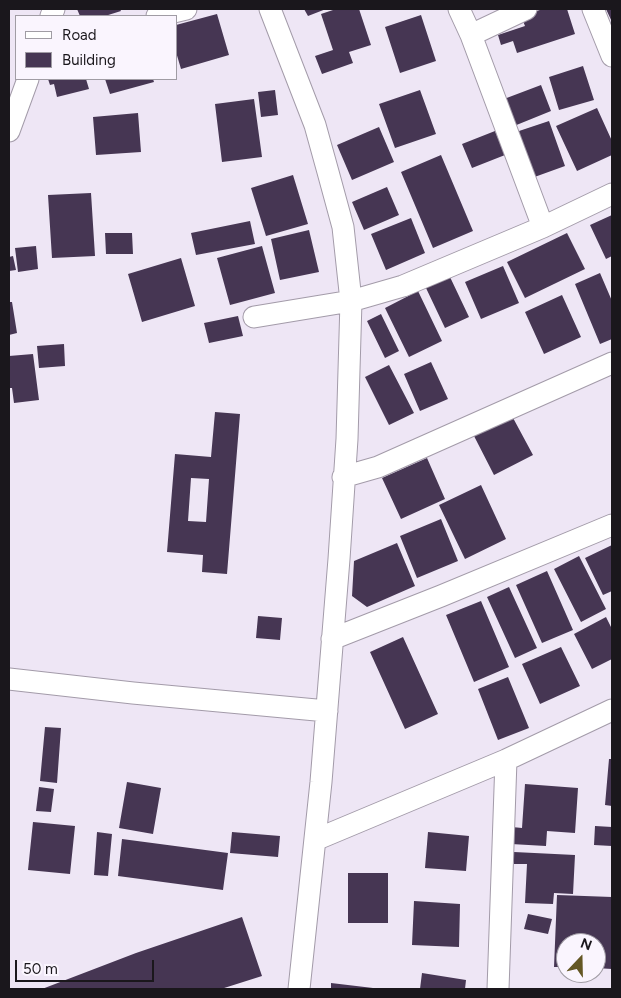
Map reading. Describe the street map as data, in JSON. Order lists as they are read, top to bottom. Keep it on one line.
{"legend":["Road","Building"],"scale_bar":"50 m","north":"top"}
